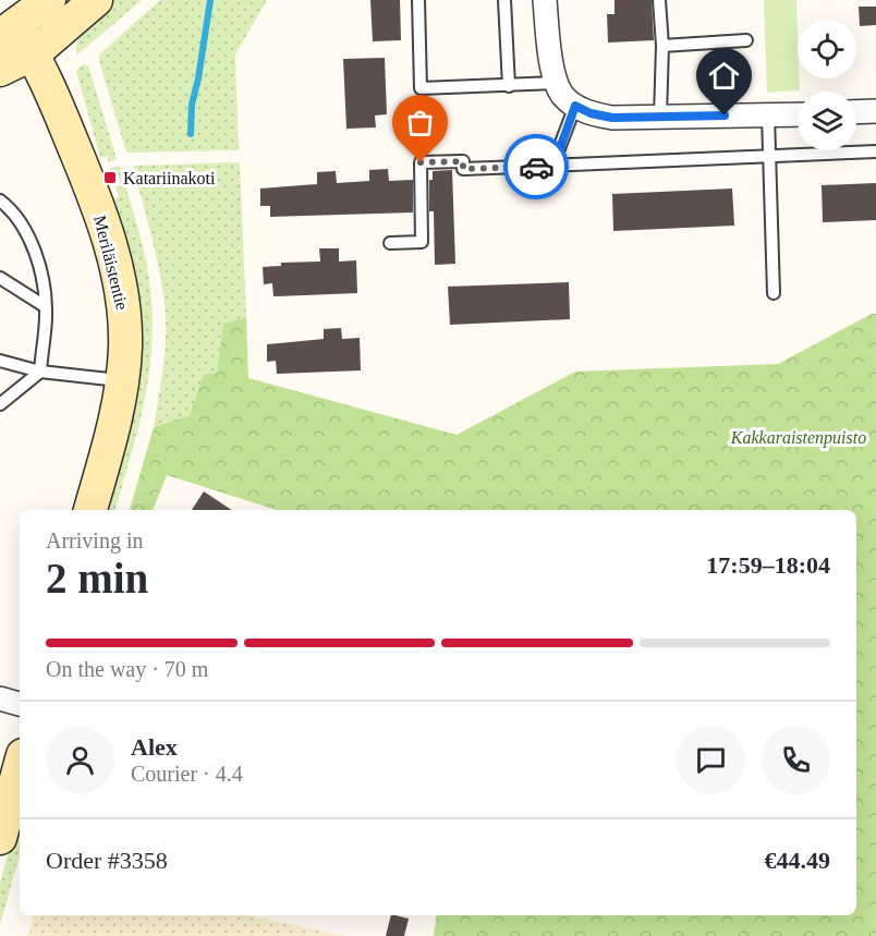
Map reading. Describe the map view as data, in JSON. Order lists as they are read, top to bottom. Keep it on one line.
{"streets":{"street":["Meriläistentie"]},"parks":["Kakkaraistenpuisto"],"places":{"transit":["Katariinakoti"]},"page":{"heading":["2 min","Arriving in","17:59–18:04"],"panel":["Alex","Courier · 4.4","Order #3358","€44.49"],"bar":"On the way · 70 m"}}
